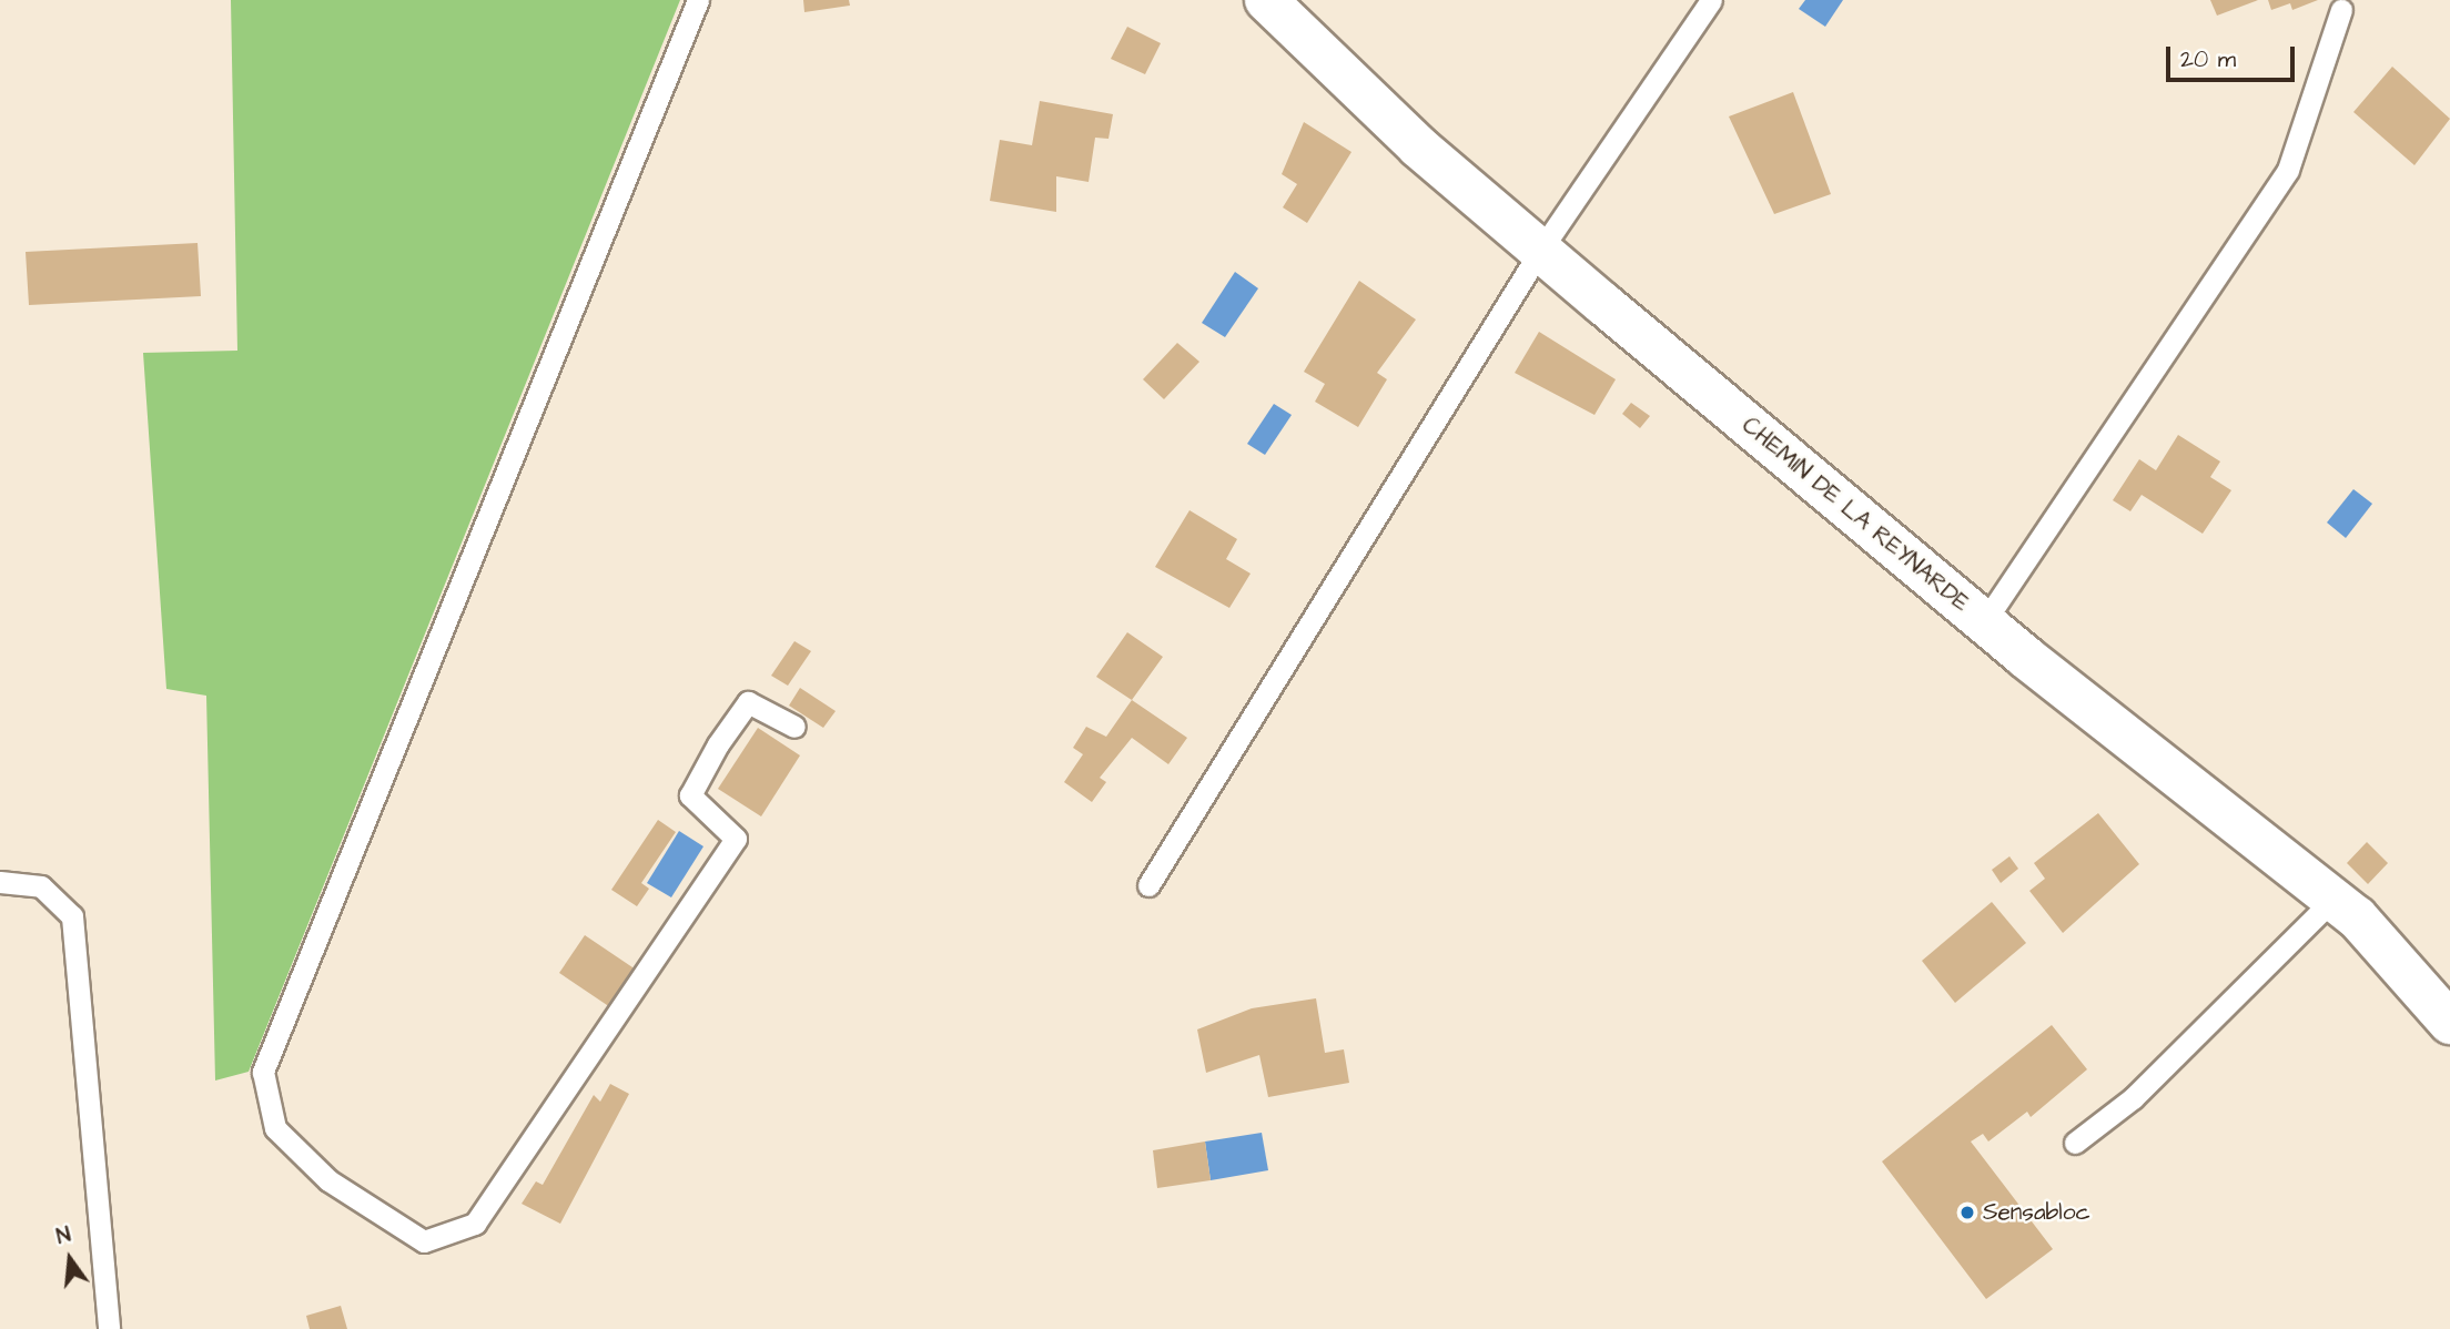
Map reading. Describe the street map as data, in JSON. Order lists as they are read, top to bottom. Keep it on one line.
{"streets":{"street":["CHEMIN DE LA REYNARDE"]},"places":["Sensabloc"],"scale_bar":"20 m","north":"top"}
